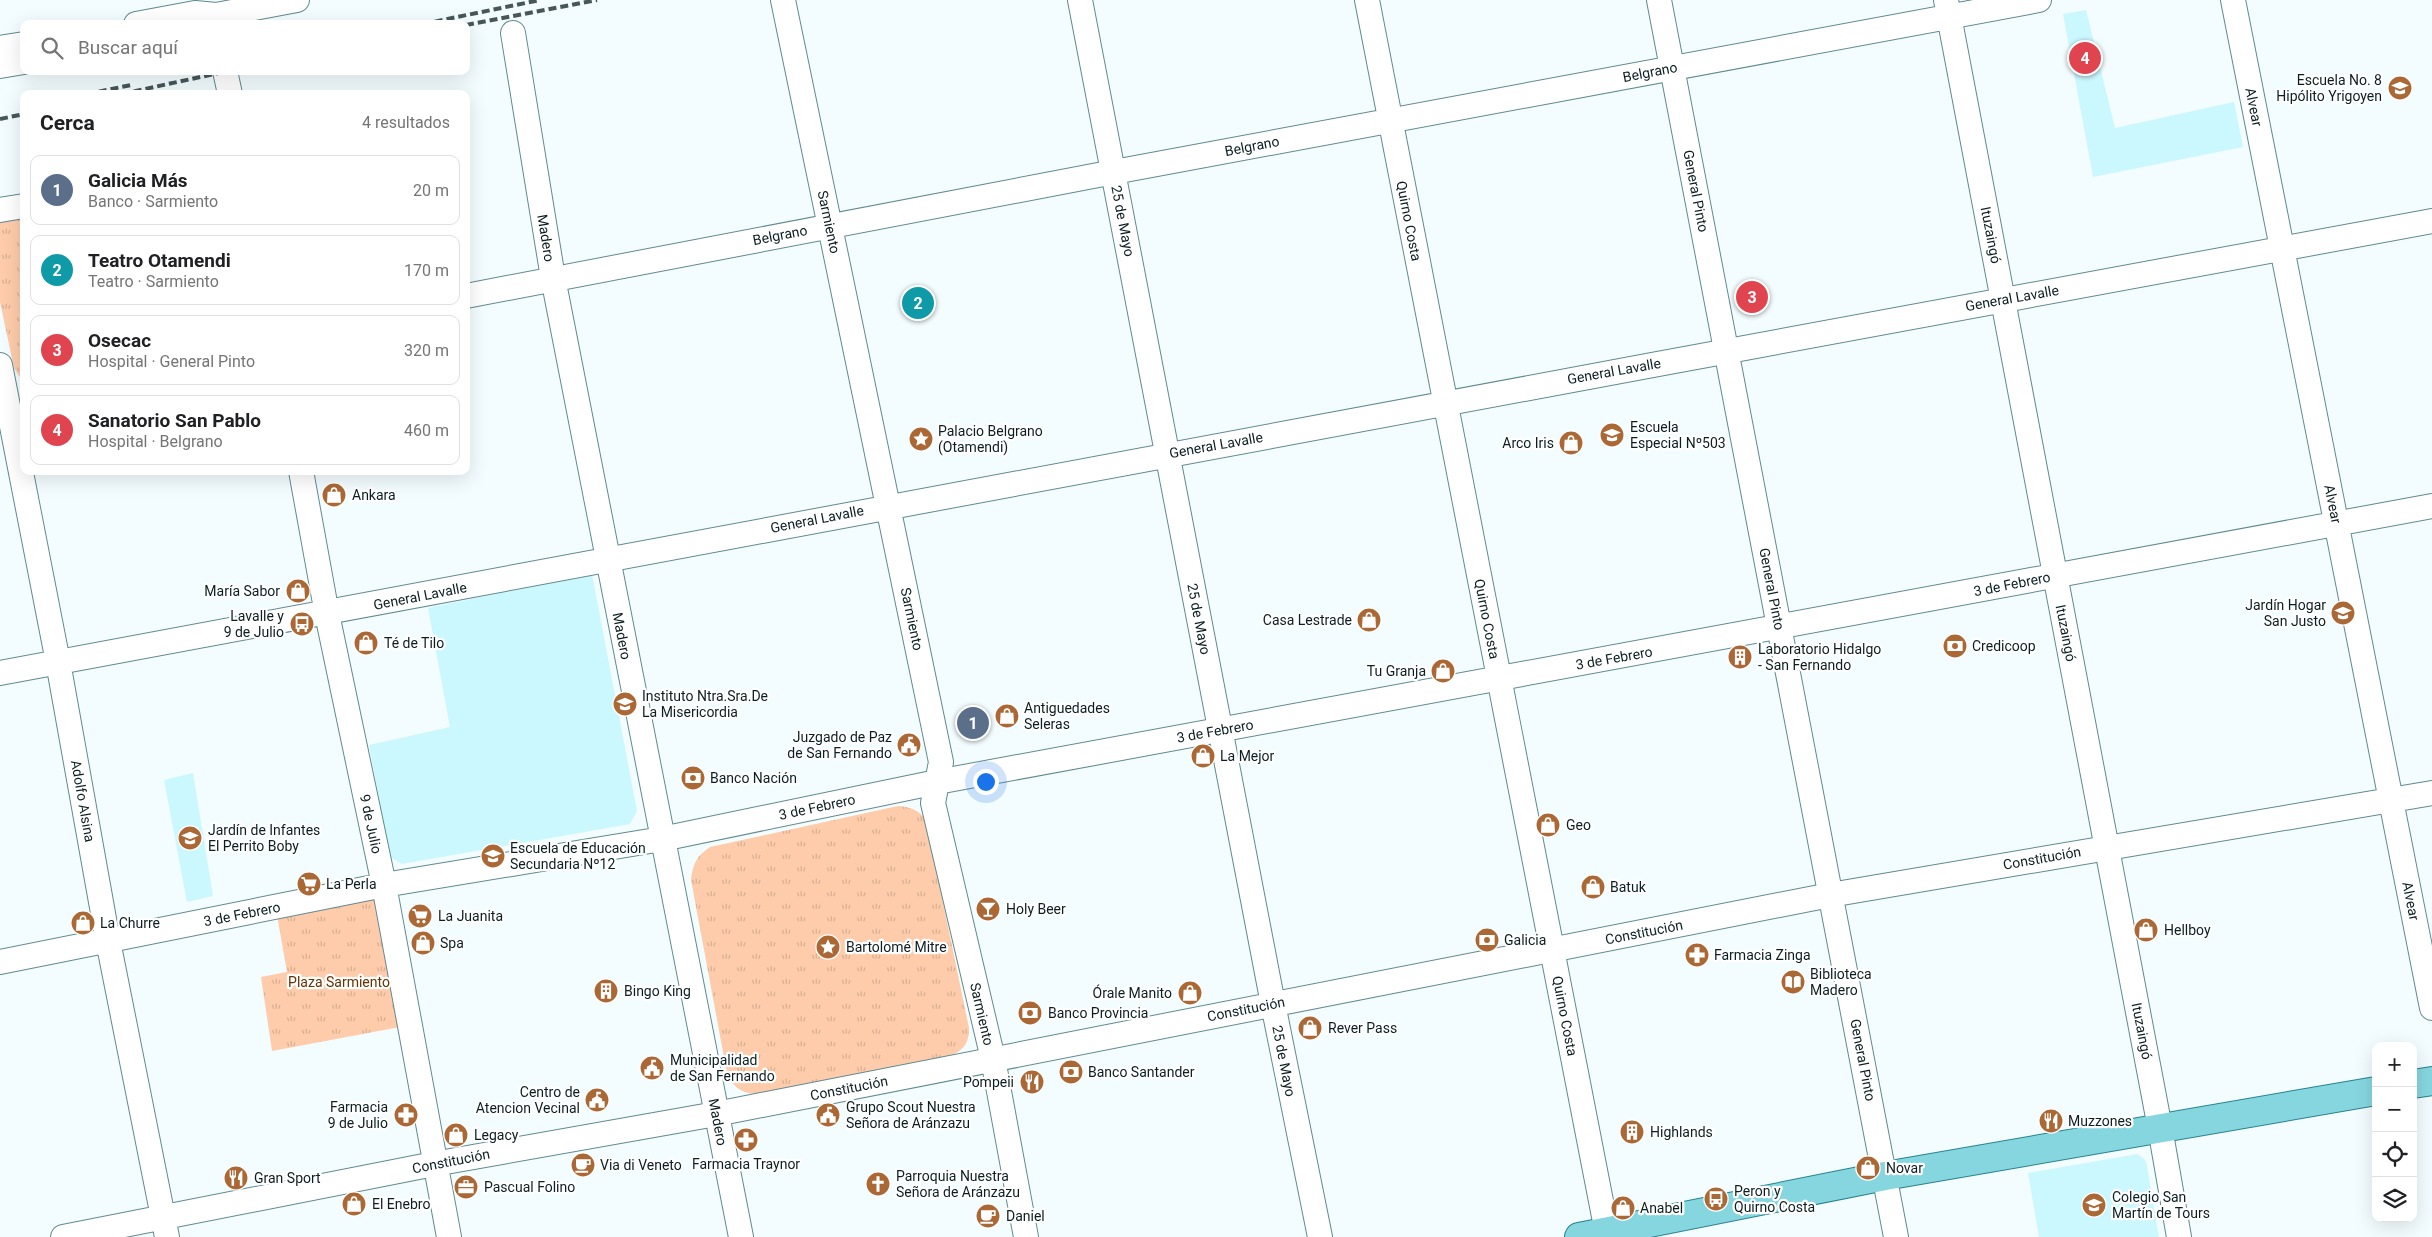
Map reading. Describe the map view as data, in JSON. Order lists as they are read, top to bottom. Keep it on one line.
{"streets":{"street":["Belgrano","Alvear","General Pinto","25 de Mayo","Quirno Costa","Sarmiento","Ituzaingó","Madero","General Lavalle","3 de Febrero","Adolfo Alsina","9 de Julio","Constitución"]},"crossings":[["Belgrano","General Pinto"],["Belgrano","25 de Mayo"],["Belgrano","Quirno Costa"],["Belgrano","Sarmiento"],["Belgrano","Ituzaingó"],["Belgrano","Madero"],["Alvear","General Lavalle"],["Alvear","3 de Febrero"],["Alvear","Constitución"],["General Pinto","General Lavalle"],["General Pinto","3 de Febrero"],["General Pinto","Constitución"],["25 de Mayo","General Lavalle"],["25 de Mayo","3 de Febrero"],["25 de Mayo","Constitución"],["Quirno Costa","General Lavalle"],["Quirno Costa","3 de Febrero"],["Quirno Costa","Constitución"],["Sarmiento","General Lavalle"],["Sarmiento","3 de Febrero"],["Sarmiento","Constitución"],["Ituzaingó","General Lavalle"],["Ituzaingó","3 de Febrero"],["Ituzaingó","Constitución"],["Madero","General Lavalle"],["Madero","3 de Febrero"],["Madero","Constitución"],["General Lavalle","Adolfo Alsina"],["General Lavalle","9 de Julio"],["3 de Febrero","Adolfo Alsina"],["3 de Febrero","9 de Julio"],["Adolfo Alsina","Constitución"],["9 de Julio","Constitución"]],"parks":["Plaza Sarmiento"],"places":{"school or university":["Escuela No. 8 Hipólito Yrigoyen","Escuela Especial Nº503","Jardín Hogar San Justo","Instituto Ntra.Sra.De La Misericordia","Jardín de Infantes El Perrito Boby","Escuela de Educación Secundaria Nº12","Colegio San Martín de Tours"],"place":["Palacio Belgrano (Otamendi)","Bartolomé Mitre"],"shop":["Arco Iris","Ankara","María Sabor","Casa Lestrade","Té de Tilo","Tu Granja","Antiguedades Seleras","La Mejor","Geo","Batuk","La Churre","Hellboy","Spa","Órale Manito","Rever Pass","Legacy","Novar","El Enebro","Anabel"],"bus stop":["Lavalle y 9 de Julio","Peron y Quirno Costa"],"bank":["Credicoop","Banco Nación","Galicia","Banco Provincia","Banco Santander"],"building":["Laboratorio Hidalgo - San Fernando","Bingo King","Highlands"],"public building":["Juzgado de Paz de San Fernando","Municipalidad de San Fernando","Centro de Atencion Vecinal","Grupo Scout Nuestra Señora de Aránzazu"],"supermarket":["La Perla","La Juanita"],"bar":["Holy Beer"],"pharmacy":["Farmacia Zinga","Farmacia 9 de Julio","Farmacia Traynor"],"library":["Biblioteca Madero"],"restaurant":["Pompeii","Muzzones","Gran Sport"],"cafe":["Via di Veneto","Daniel"],"church":["Parroquia Nuestra Señora de Aránzazu"],"office":["Pascual Folino"]},"page":{"search":"Buscar aquí","pins":["4","3","2","1"],"heading":["Cerca","4 resultados"],"list":[{"mark":"1","name":"Galicia Más","note":"Banco · Sarmiento","value":"20 m"},{"mark":"2","name":"Teatro Otamendi","note":"Teatro · Sarmiento","value":"170 m"},{"mark":"3","name":"Osecac","note":"Hospital · General Pinto","value":"320 m"},{"mark":"4","name":"Sanatorio San Pablo","note":"Hospital · Belgrano","value":"460 m"}],"map_buttons":["+","−"]}}
